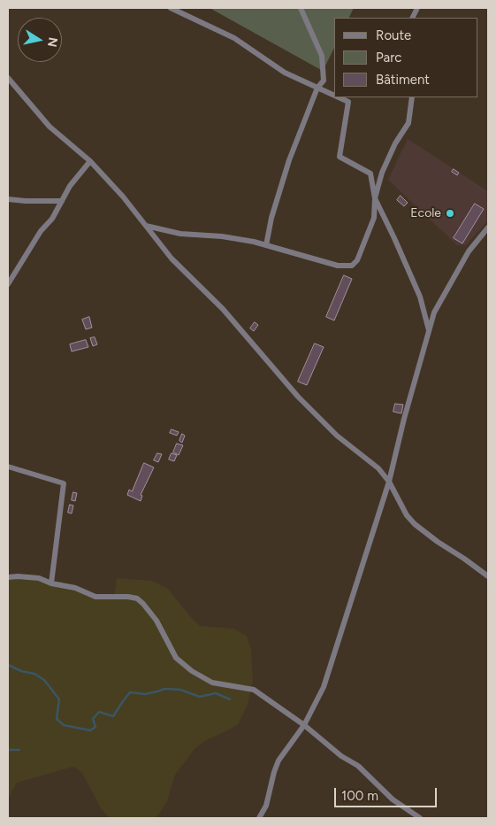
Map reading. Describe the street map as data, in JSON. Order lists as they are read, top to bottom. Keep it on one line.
{"places":["Ecole"],"legend":["Route","Parc","Bâtiment"],"scale_bar":"100 m","north":"right"}
